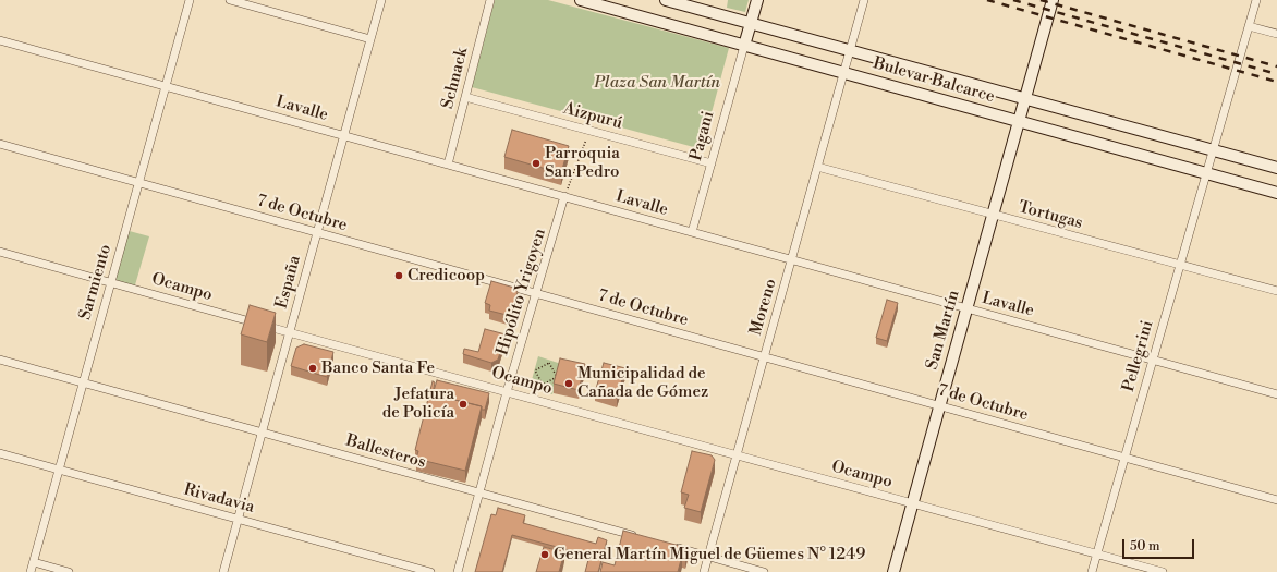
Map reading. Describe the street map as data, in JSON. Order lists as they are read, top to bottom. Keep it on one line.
{"streets":{"main road":["Bulevar Balcarce","Pagani","San Martín"],"street":["Schnack","Lavalle","Aizpurú","7 de Octubre","Tortugas","Sarmiento","España","Ocampo","Hipólito Yrigoyen","Moreno","Pellegrini","Ballesteros","Rivadavia"]},"crossings":[["Schnack","Lavalle"],["Schnack","Aizpurú"],["Bulevar Balcarce","Pagani"],["Bulevar Balcarce","Moreno"],["Bulevar Balcarce","San Martín"],["Bulevar Balcarce","Pellegrini"],["Lavalle","Pagani"],["Lavalle","Sarmiento"],["Lavalle","España"],["Lavalle","Hipólito Yrigoyen"],["Lavalle","Moreno"],["Lavalle","San Martín"],["Lavalle","Pellegrini"],["Aizpurú","Pagani"],["7 de Octubre","Sarmiento"],["7 de Octubre","España"],["7 de Octubre","Hipólito Yrigoyen"],["7 de Octubre","Moreno"],["7 de Octubre","San Martín"],["7 de Octubre","Pellegrini"],["Tortugas","Moreno"],["Tortugas","San Martín"],["Tortugas","Pellegrini"],["Sarmiento","Ocampo"],["Sarmiento","Ballesteros"],["Sarmiento","Rivadavia"],["España","Ocampo"],["España","Ballesteros"],["España","Rivadavia"],["Ocampo","Hipólito Yrigoyen"],["Ocampo","Moreno"],["Ocampo","San Martín"],["Ocampo","Pellegrini"],["Hipólito Yrigoyen","Ballesteros"]],"parks":["Plaza San Martín"],"places":["Parroquia San Pedro","Credicoop","Banco Santa Fe","Municipalidad de Cañada de Gómez","Jefatura de Policía","General Martín Miguel de Güemes N° 1249"],"scale_bar":"50 m"}
